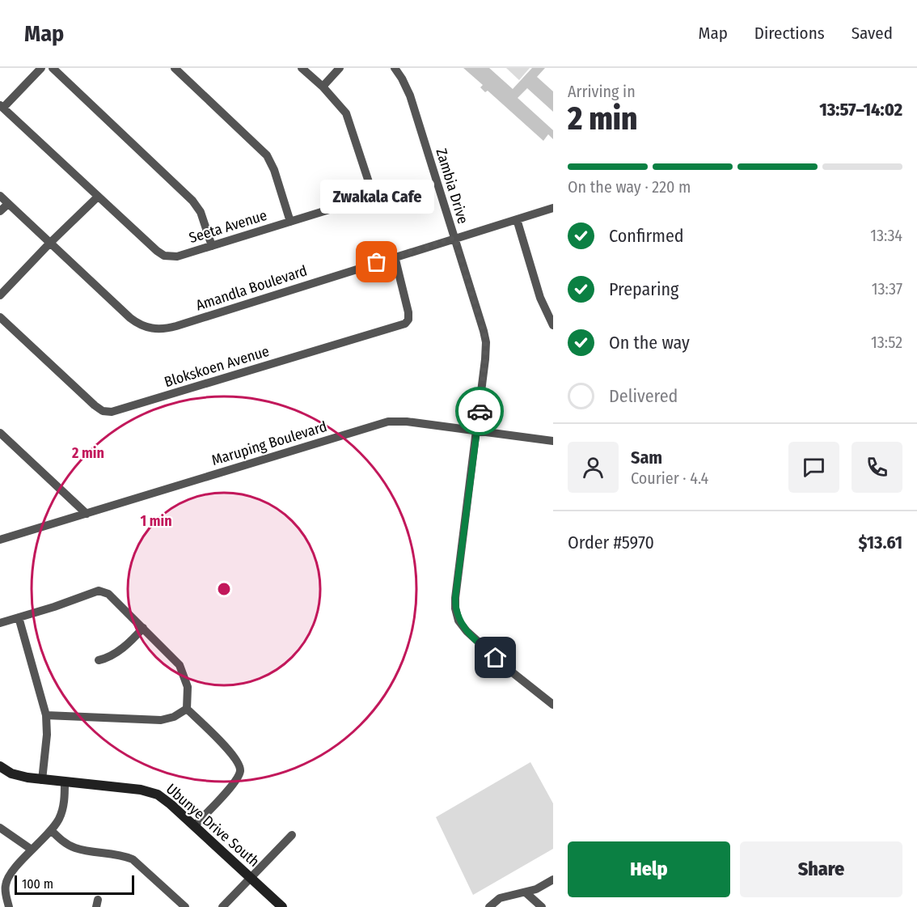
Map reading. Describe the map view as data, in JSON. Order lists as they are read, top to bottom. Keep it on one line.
{"streets":{"street":["Zambia Drive","Seeta Avenue","Amandla Boulevard","Blokskoen Avenue","Maruping Boulevard","Ubunye Drive South"]},"crossings":[["Zambia Drive","Amandla Boulevard"],["Zambia Drive","Maruping Boulevard"],["Amandla Boulevard","Blokskoen Avenue"]],"places":["Zwakala Cafe"],"scale_bar":"100 m","page":{"header":"Map","nav":["Map","Directions","Saved"],"heading":["2 min","Arriving in","13:57–14:02"],"panel":["Sam","Courier · 4.4","Order #5970","$13.61"],"bar":"On the way · 220 m","bubble":"Zwakala Cafe","list":[["Confirmed","13:34"],["Preparing","13:37"],["On the way","13:52"],"Delivered"],"buttons":["Help","Share"],"scale":"100 m"},"rings":["2 min","1 min"]}
